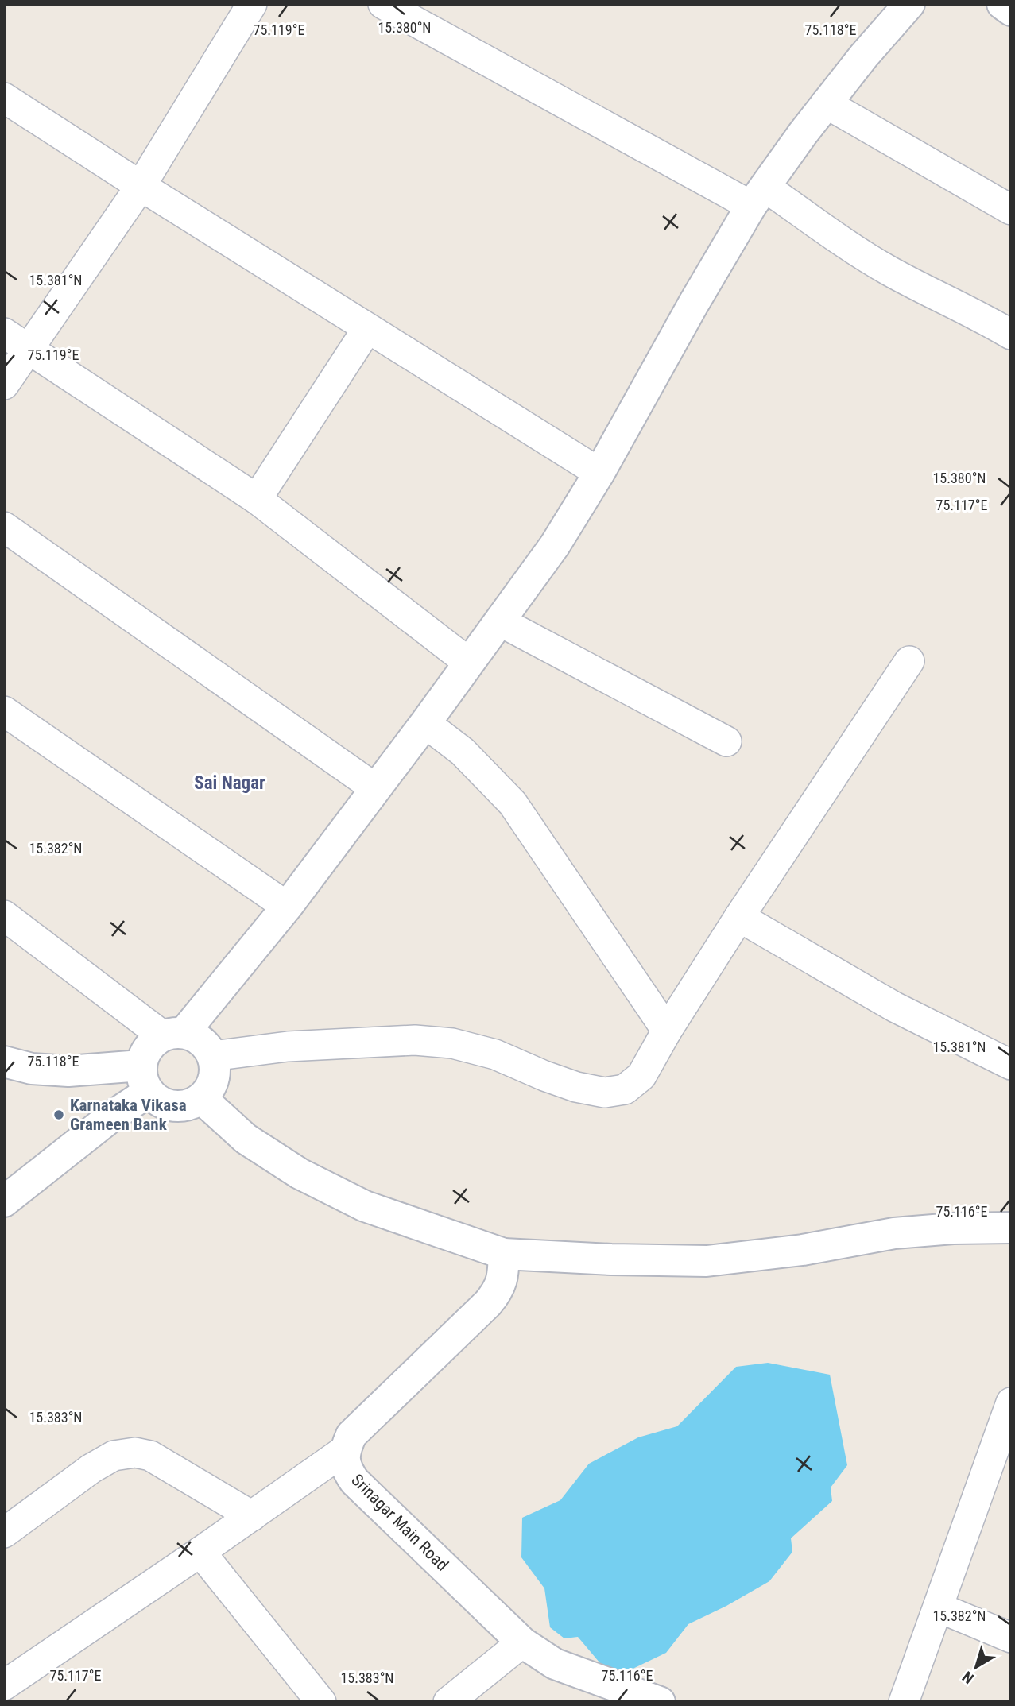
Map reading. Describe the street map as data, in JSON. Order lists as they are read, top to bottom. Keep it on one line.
{"streets":{"street":["Srinagar Main Road"]},"districts":["Sai Nagar"],"places":["Karnataka Vikasa Grameen Bank"],"north":"bottom left","coordinates":["15.380°N","75.119°E","75.118°E","15.381°N","75.117°E","15.382°N","75.116°E","15.383°N"]}
